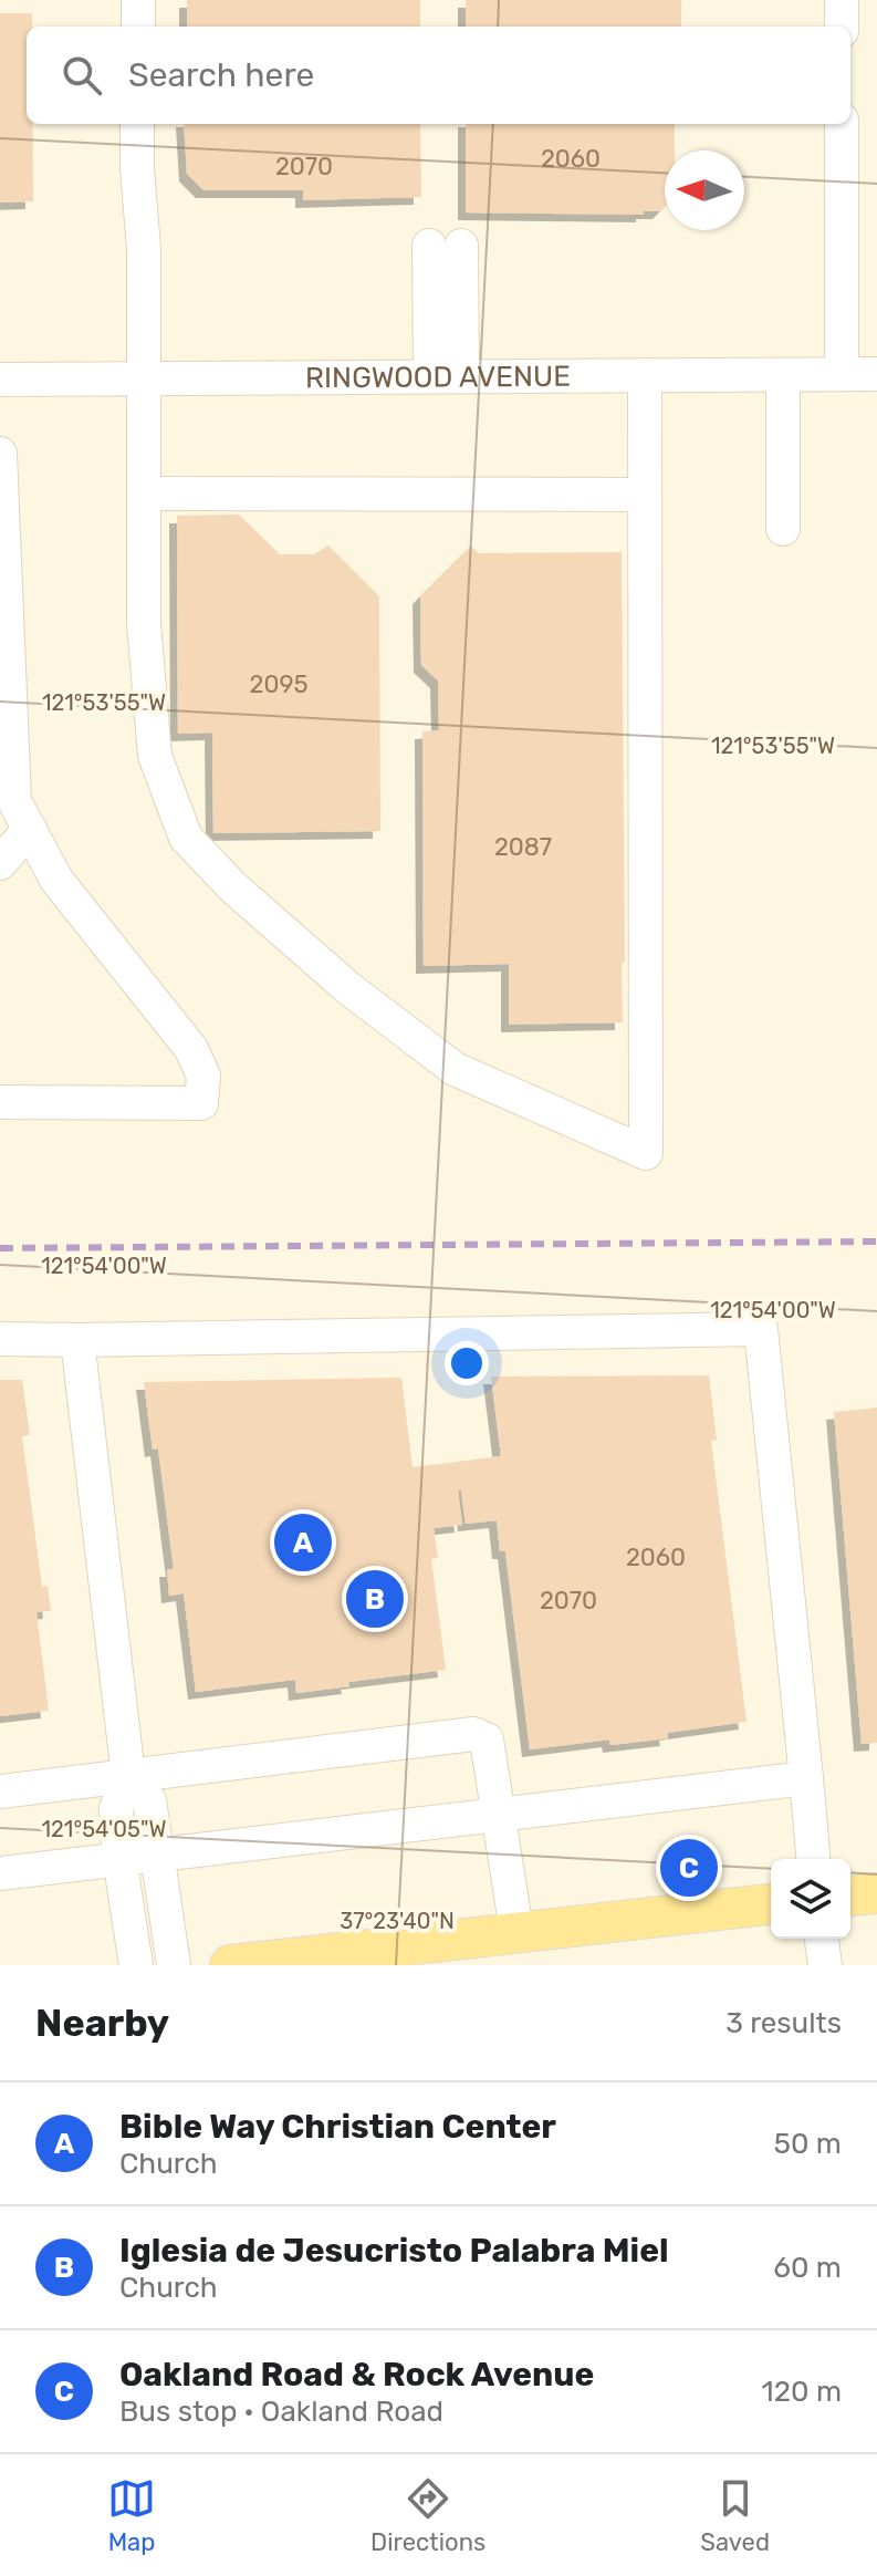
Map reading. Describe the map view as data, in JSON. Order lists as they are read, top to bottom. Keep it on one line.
{"streets":{"street":["RINGWOOD AVENUE"]},"house_numbers":["2060","2070","2095","2087","2060","2070"],"north":"left","page":{"search":"Search here","pins":["A","B","C"],"heading":["Nearby","3 results"],"list":[{"mark":"A","name":"Bible Way Christian Center","note":"Church","value":"50 m"},{"mark":"B","name":"Iglesia de Jesucristo Palabra Miel","note":"Church","value":"60 m"},{"mark":"C","name":"Oakland Road & Rock Avenue","note":"Bus stop · Oakland Road","value":"120 m"}],"nav":["Map","Directions","Saved"]},"coordinates":["121°53'55\"W","121°54'00\"W","121°54'05\"W","37°23'40\"N"]}
